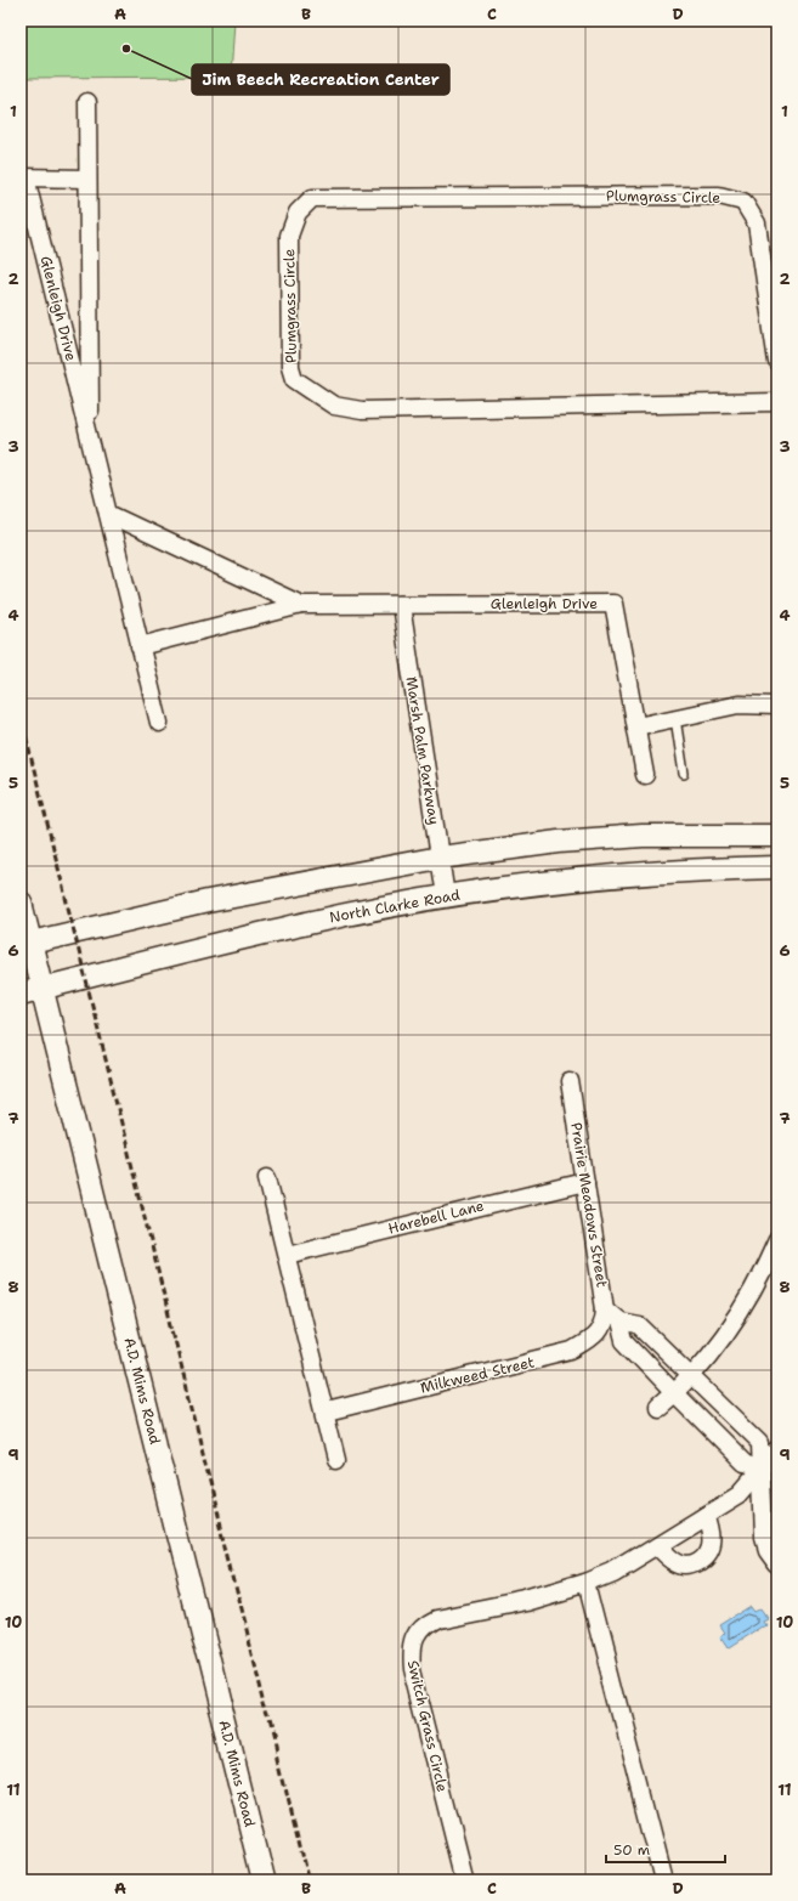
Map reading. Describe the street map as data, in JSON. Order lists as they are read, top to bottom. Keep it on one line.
{"streets":{"street":["Plumgrass Circle","Glenleigh Drive","Marsh Palm Parkway","North Clarke Road","Prairie Meadows Street","Harebell Lane","Milkweed Street","A.D. Mims Road","Switch Grass Circle"]},"crossings":[["Glenleigh Drive","Marsh Palm Parkway"],["Marsh Palm Parkway","North Clarke Road"],["North Clarke Road","A.D. Mims Road"],["Prairie Meadows Street","Harebell Lane"],["Prairie Meadows Street","Milkweed Street"]],"places":["Jim Beech Recreation Center"],"scale_bar":"50 m","grid":{"columns":["A","B","C","D"],"rows":["1","2","3","4","5","6","7","8","9","10","11"]}}
